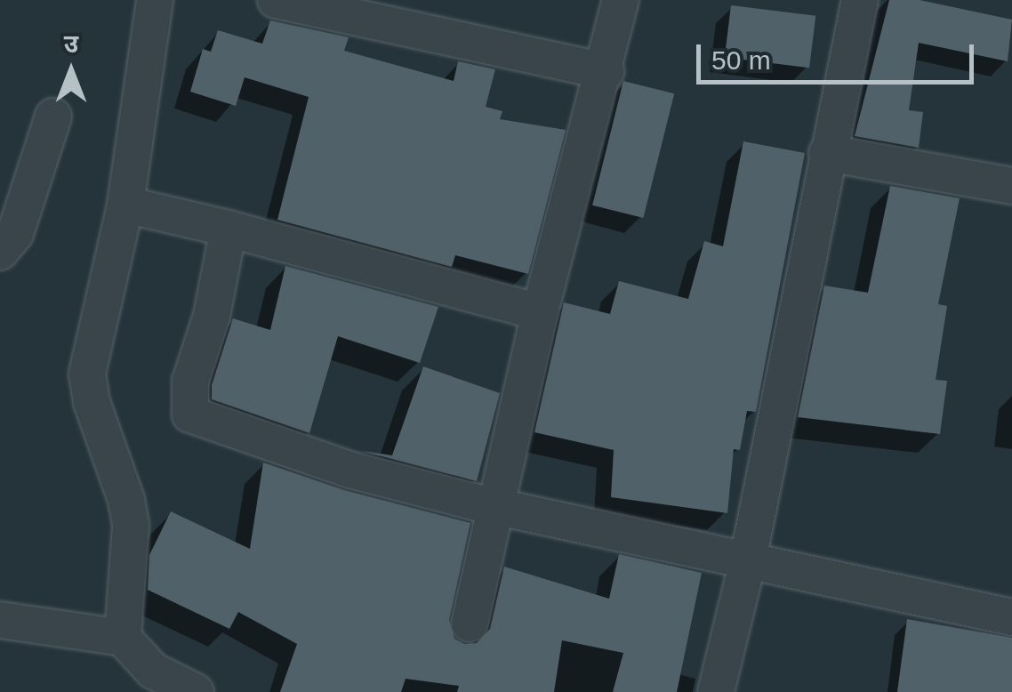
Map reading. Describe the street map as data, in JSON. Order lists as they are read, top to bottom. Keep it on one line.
{"scale_bar":"50 m","north":"top"}
